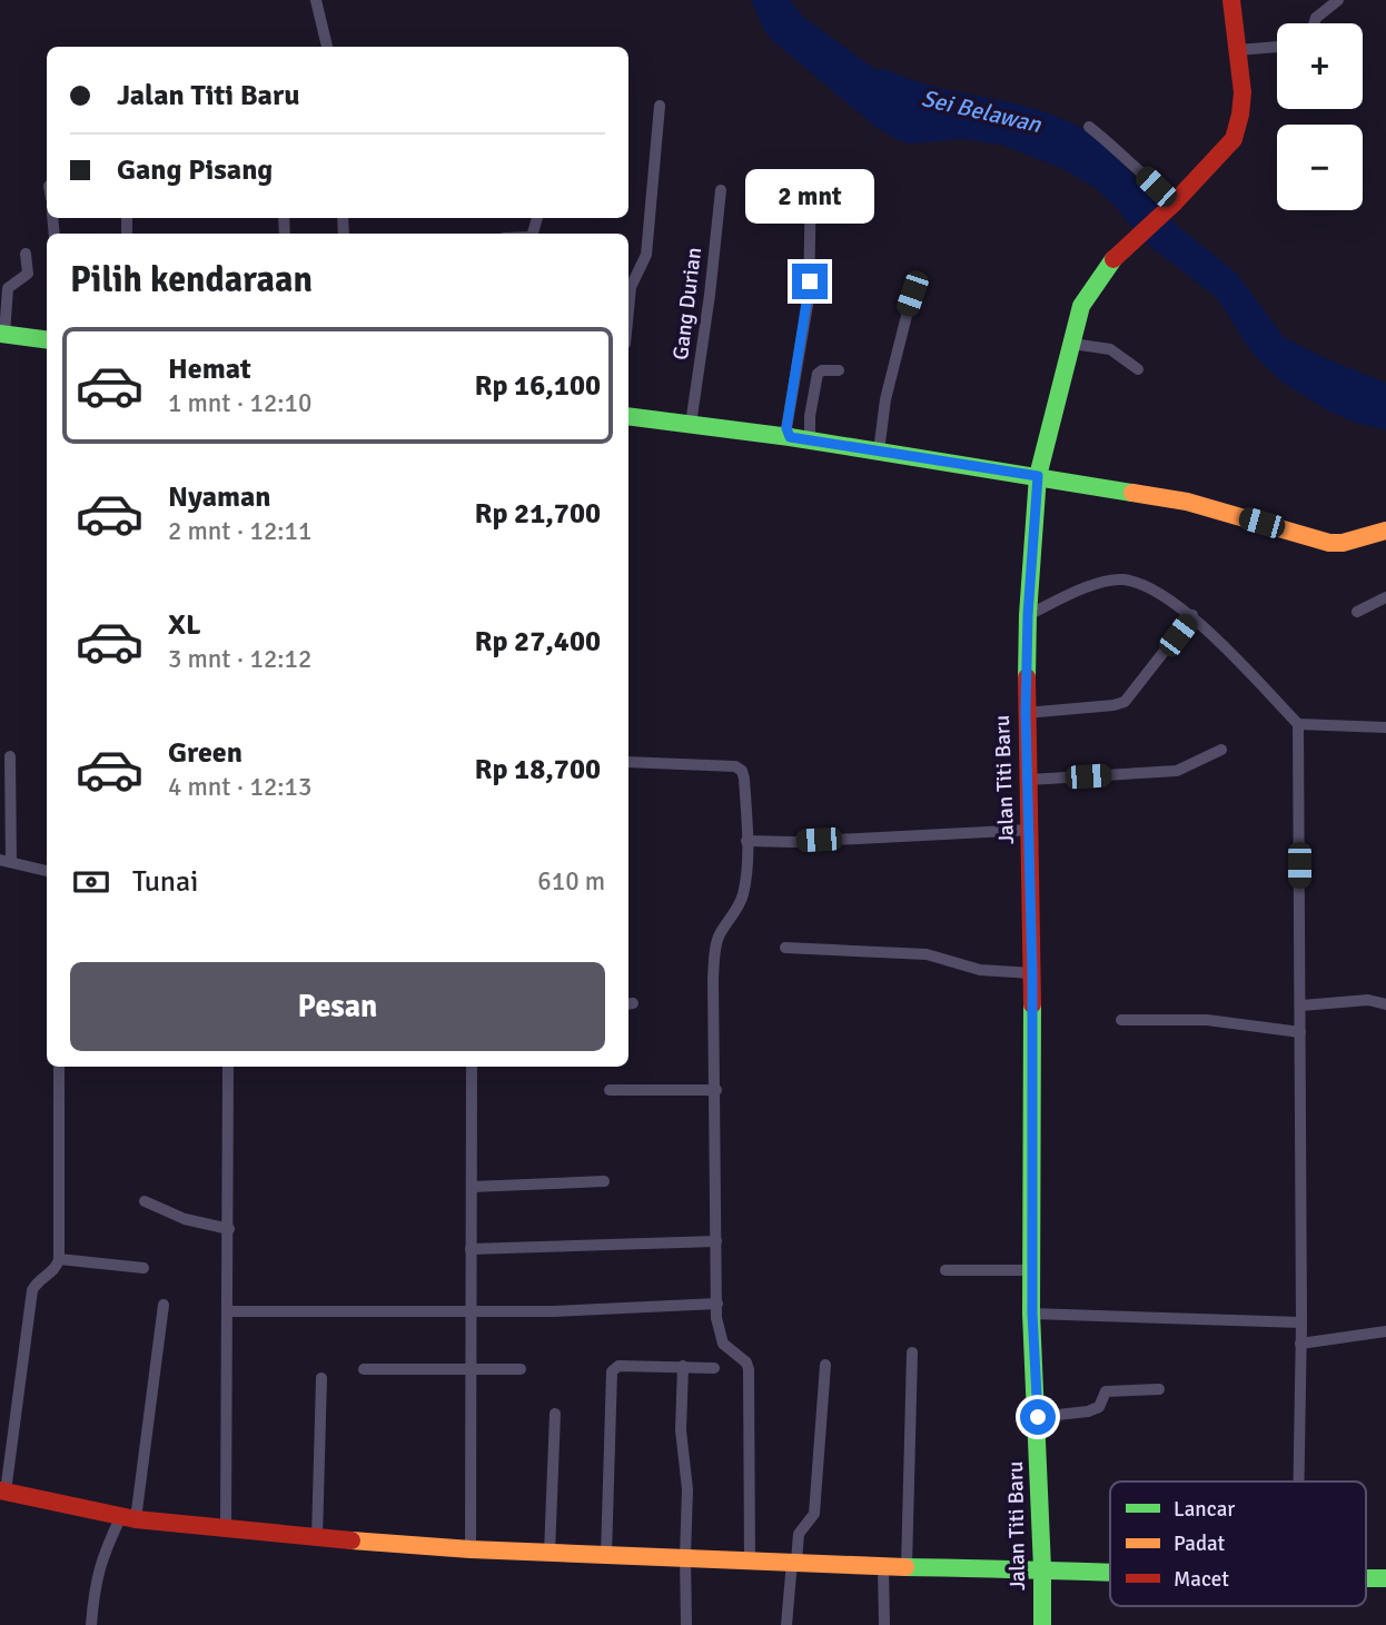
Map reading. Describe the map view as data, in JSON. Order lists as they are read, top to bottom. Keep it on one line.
{"streets":{"street":["Gang Durian","Jalan Titi Baru"]},"water":["Sei Belawan"],"legend":["Lancar","Padat","Macet"],"page":{"map_buttons":["+","−"],"banner":["Jalan Titi Baru","Gang Pisang"],"bubble":"2 mnt","heading":"Pilih kendaraan","list":[{"name":"Hemat","note":"1 mnt · 12:10","value":"Rp 16,100"},{"name":"Nyaman","note":"2 mnt · 12:11","value":"Rp 21,700"},{"name":"XL","note":"3 mnt · 12:12","value":"Rp 27,400"},{"name":"Green","note":"4 mnt · 12:13","value":"Rp 18,700"}],"pay":["Tunai","610 m"],"buttons":"Pesan"}}
